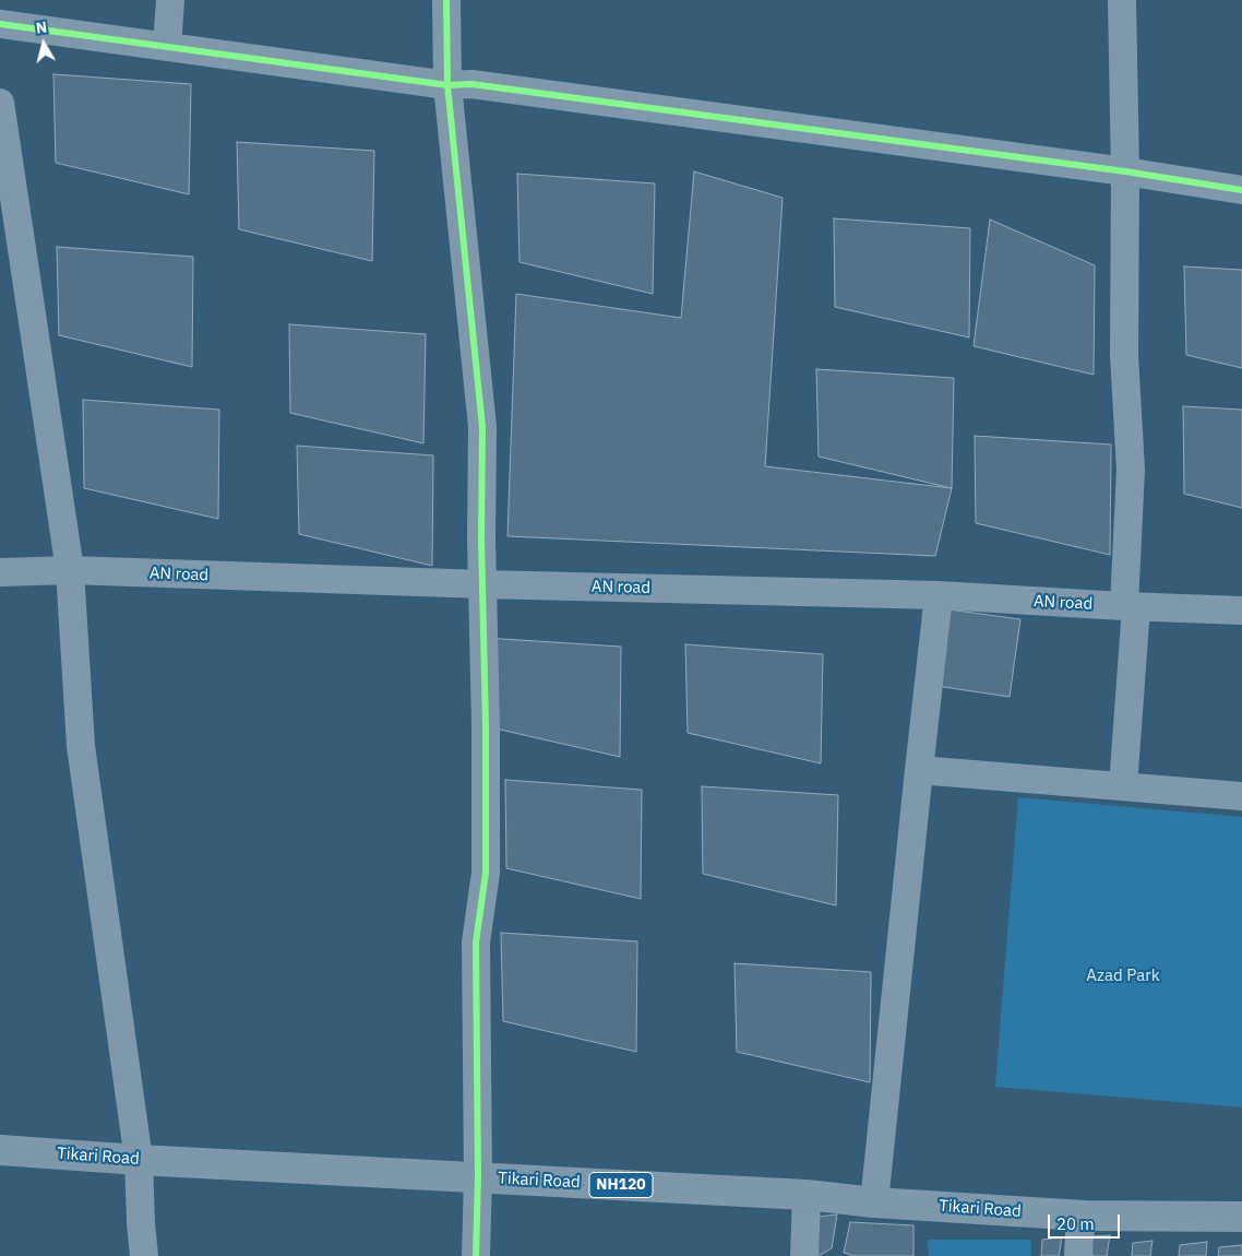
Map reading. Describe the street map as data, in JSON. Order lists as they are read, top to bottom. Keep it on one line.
{"streets":{"highway":["Tikari Road","NH120"],"street":["AN road"]},"parks":["Azad Park"],"scale_bar":"20 m","north":"top"}
